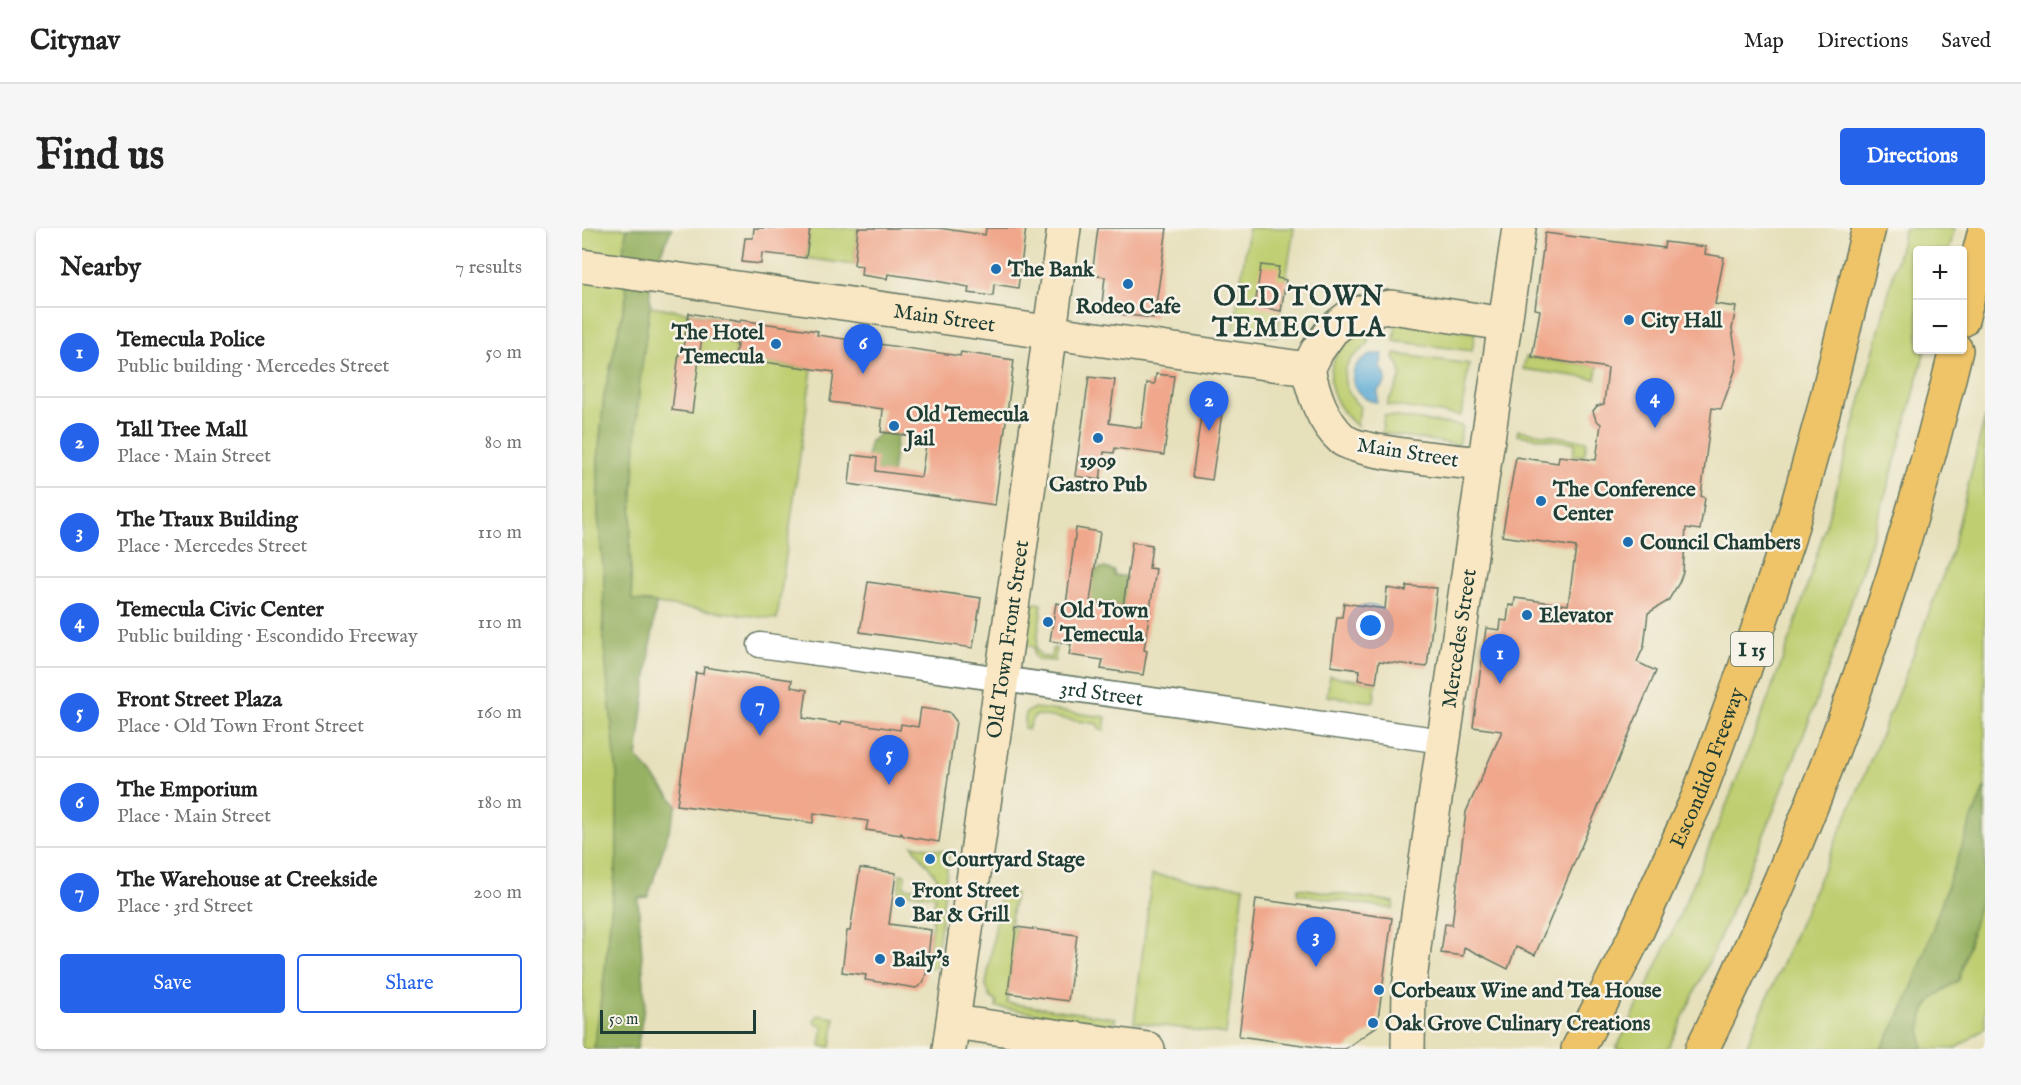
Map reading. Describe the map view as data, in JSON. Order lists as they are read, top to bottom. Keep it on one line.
{"streets":{"highway":["I 15","Escondido Freeway"],"street":["Main Street","Mercedes Street","Old Town Front Street","3rd Street"]},"crossings":[["Main Street","Mercedes Street"],["Main Street","Old Town Front Street"],["Mercedes Street","3rd Street"],["Old Town Front Street","3rd Street"]],"districts":["OLD TOWN TEMECULA"],"places":["The Bank","Rodeo Cafe","City Hall","The Hotel Temecula","Old Temecula Jail","1909 Gastro Pub","The Conference Center","Council Chambers","Elevator","Old Town Temecula","Courtyard Stage","Front Street Bar & Grill","Baily's","Corbeaux Wine and Tea House","Oak Grove Culinary Creations"],"scale_bar":"50 m","page":{"header":"Citynav","nav":["Map","Directions","Saved"],"buttons":["Directions",["Save","Share"]],"title":"Find us","heading":["Nearby","7 results"],"map_buttons":["+","−"],"list":[{"mark":"1","name":"Temecula Police","note":"Public building · Mercedes Street","value":"50 m"},{"mark":"2","name":"Tall Tree Mall","note":"Place · Main Street","value":"80 m"},{"mark":"3","name":"The Traux Building","note":"Place · Mercedes Street","value":"110 m"},{"mark":"4","name":"Temecula Civic Center","note":"Public building · Escondido Freeway","value":"110 m"},{"mark":"5","name":"Front Street Plaza","note":"Place · Old Town Front Street","value":"160 m"},{"mark":"6","name":"The Emporium","note":"Place · Main Street","value":"180 m"},{"mark":"7","name":"The Warehouse at Creekside","note":"Place · 3rd Street","value":"200 m"}],"pins":["6","4","2","1","7","5","3"],"scale":"50 m"}}
